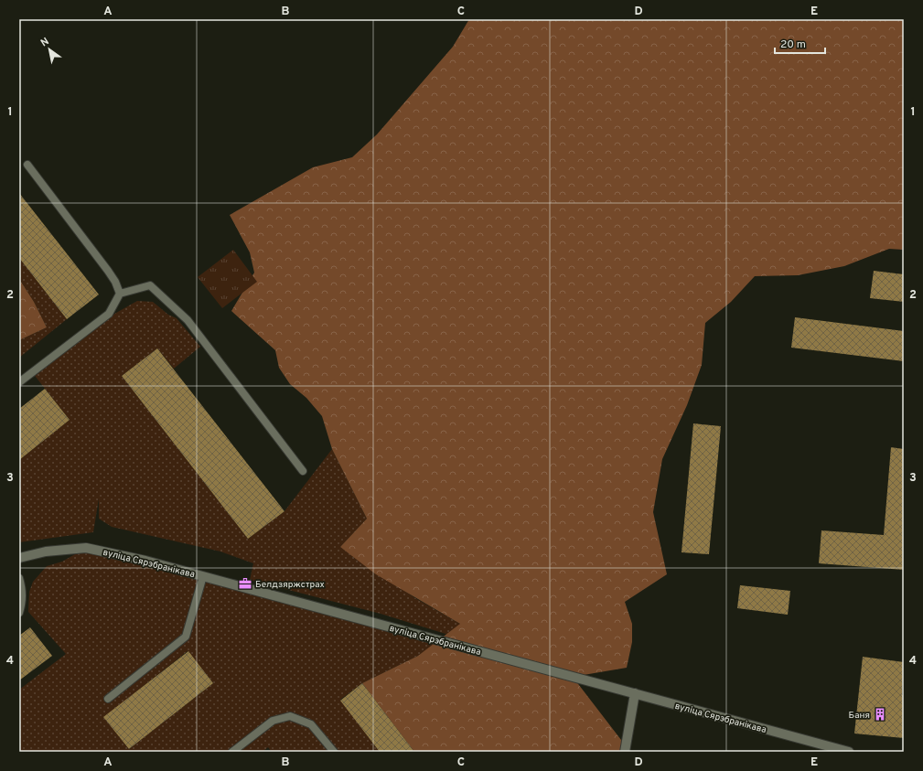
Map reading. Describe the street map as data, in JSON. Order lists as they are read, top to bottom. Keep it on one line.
{"streets":{"street":["вуліца Сярэбранікава"]},"places":{"office":["Белдзяржстрах"],"building":["Баня"]},"scale_bar":"20 m","north":"top left","grid":{"columns":["A","B","C","D","E"],"rows":["1","2","3","4"]}}
